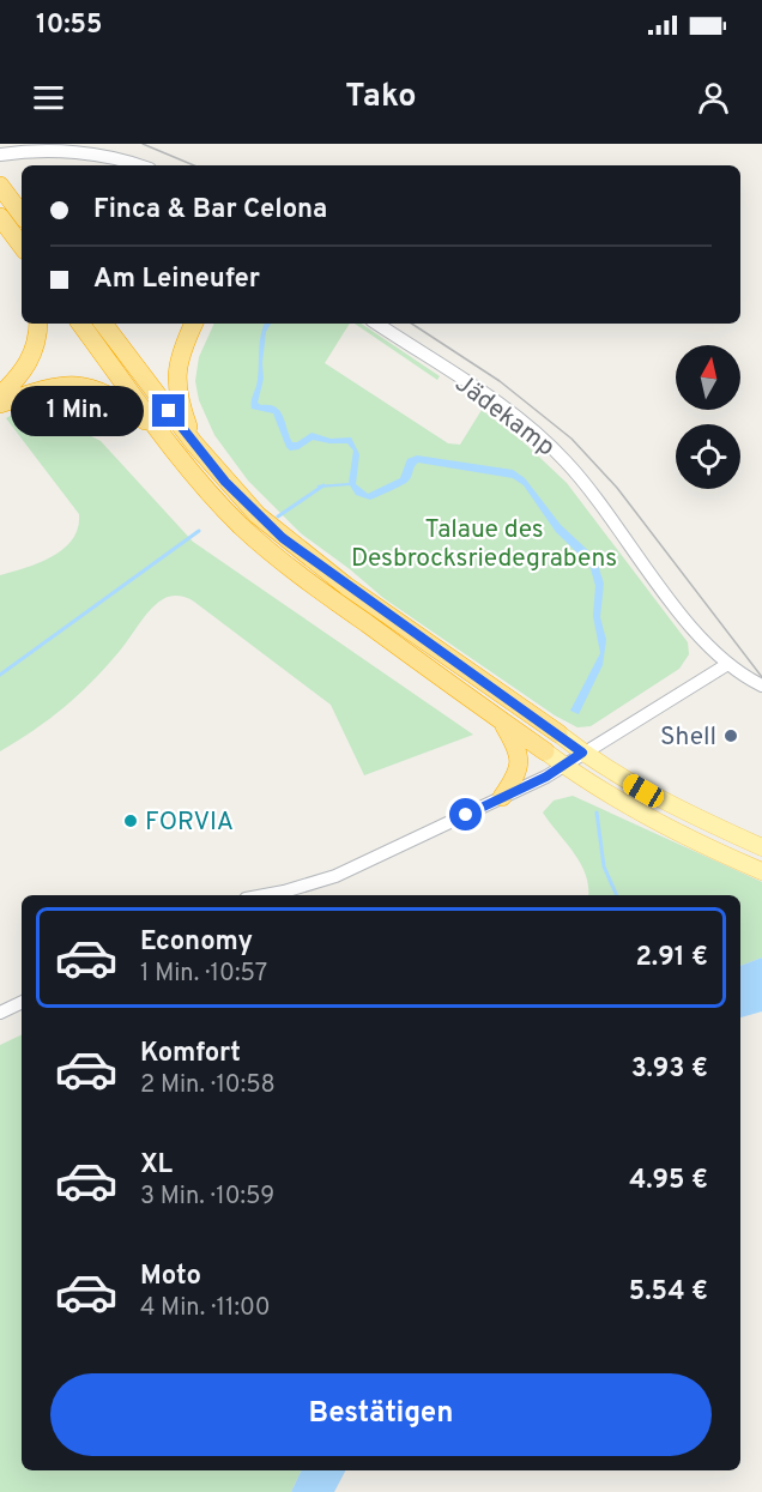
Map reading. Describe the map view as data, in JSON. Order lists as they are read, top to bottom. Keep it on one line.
{"streets":{"street":["Jädekamp"]},"parks":["Talaue des Desbrocksriedegrabens"],"places":["Shell","FORVIA"],"north":"top","page":{"status":"10:55","header":"Tako","banner":["Finca & Bar Celona","Am Leineufer"],"bubble":"1 Min.","list":[{"name":"Economy","note":"1 Min. · 10:57","value":"2.91 €"},{"name":"Komfort","note":"2 Min. · 10:58","value":"3.93 €"},{"name":"XL","note":"3 Min. · 10:59","value":"4.95 €"},{"name":"Moto","note":"4 Min. · 11:00","value":"5.54 €"}],"buttons":"Bestätigen"}}
